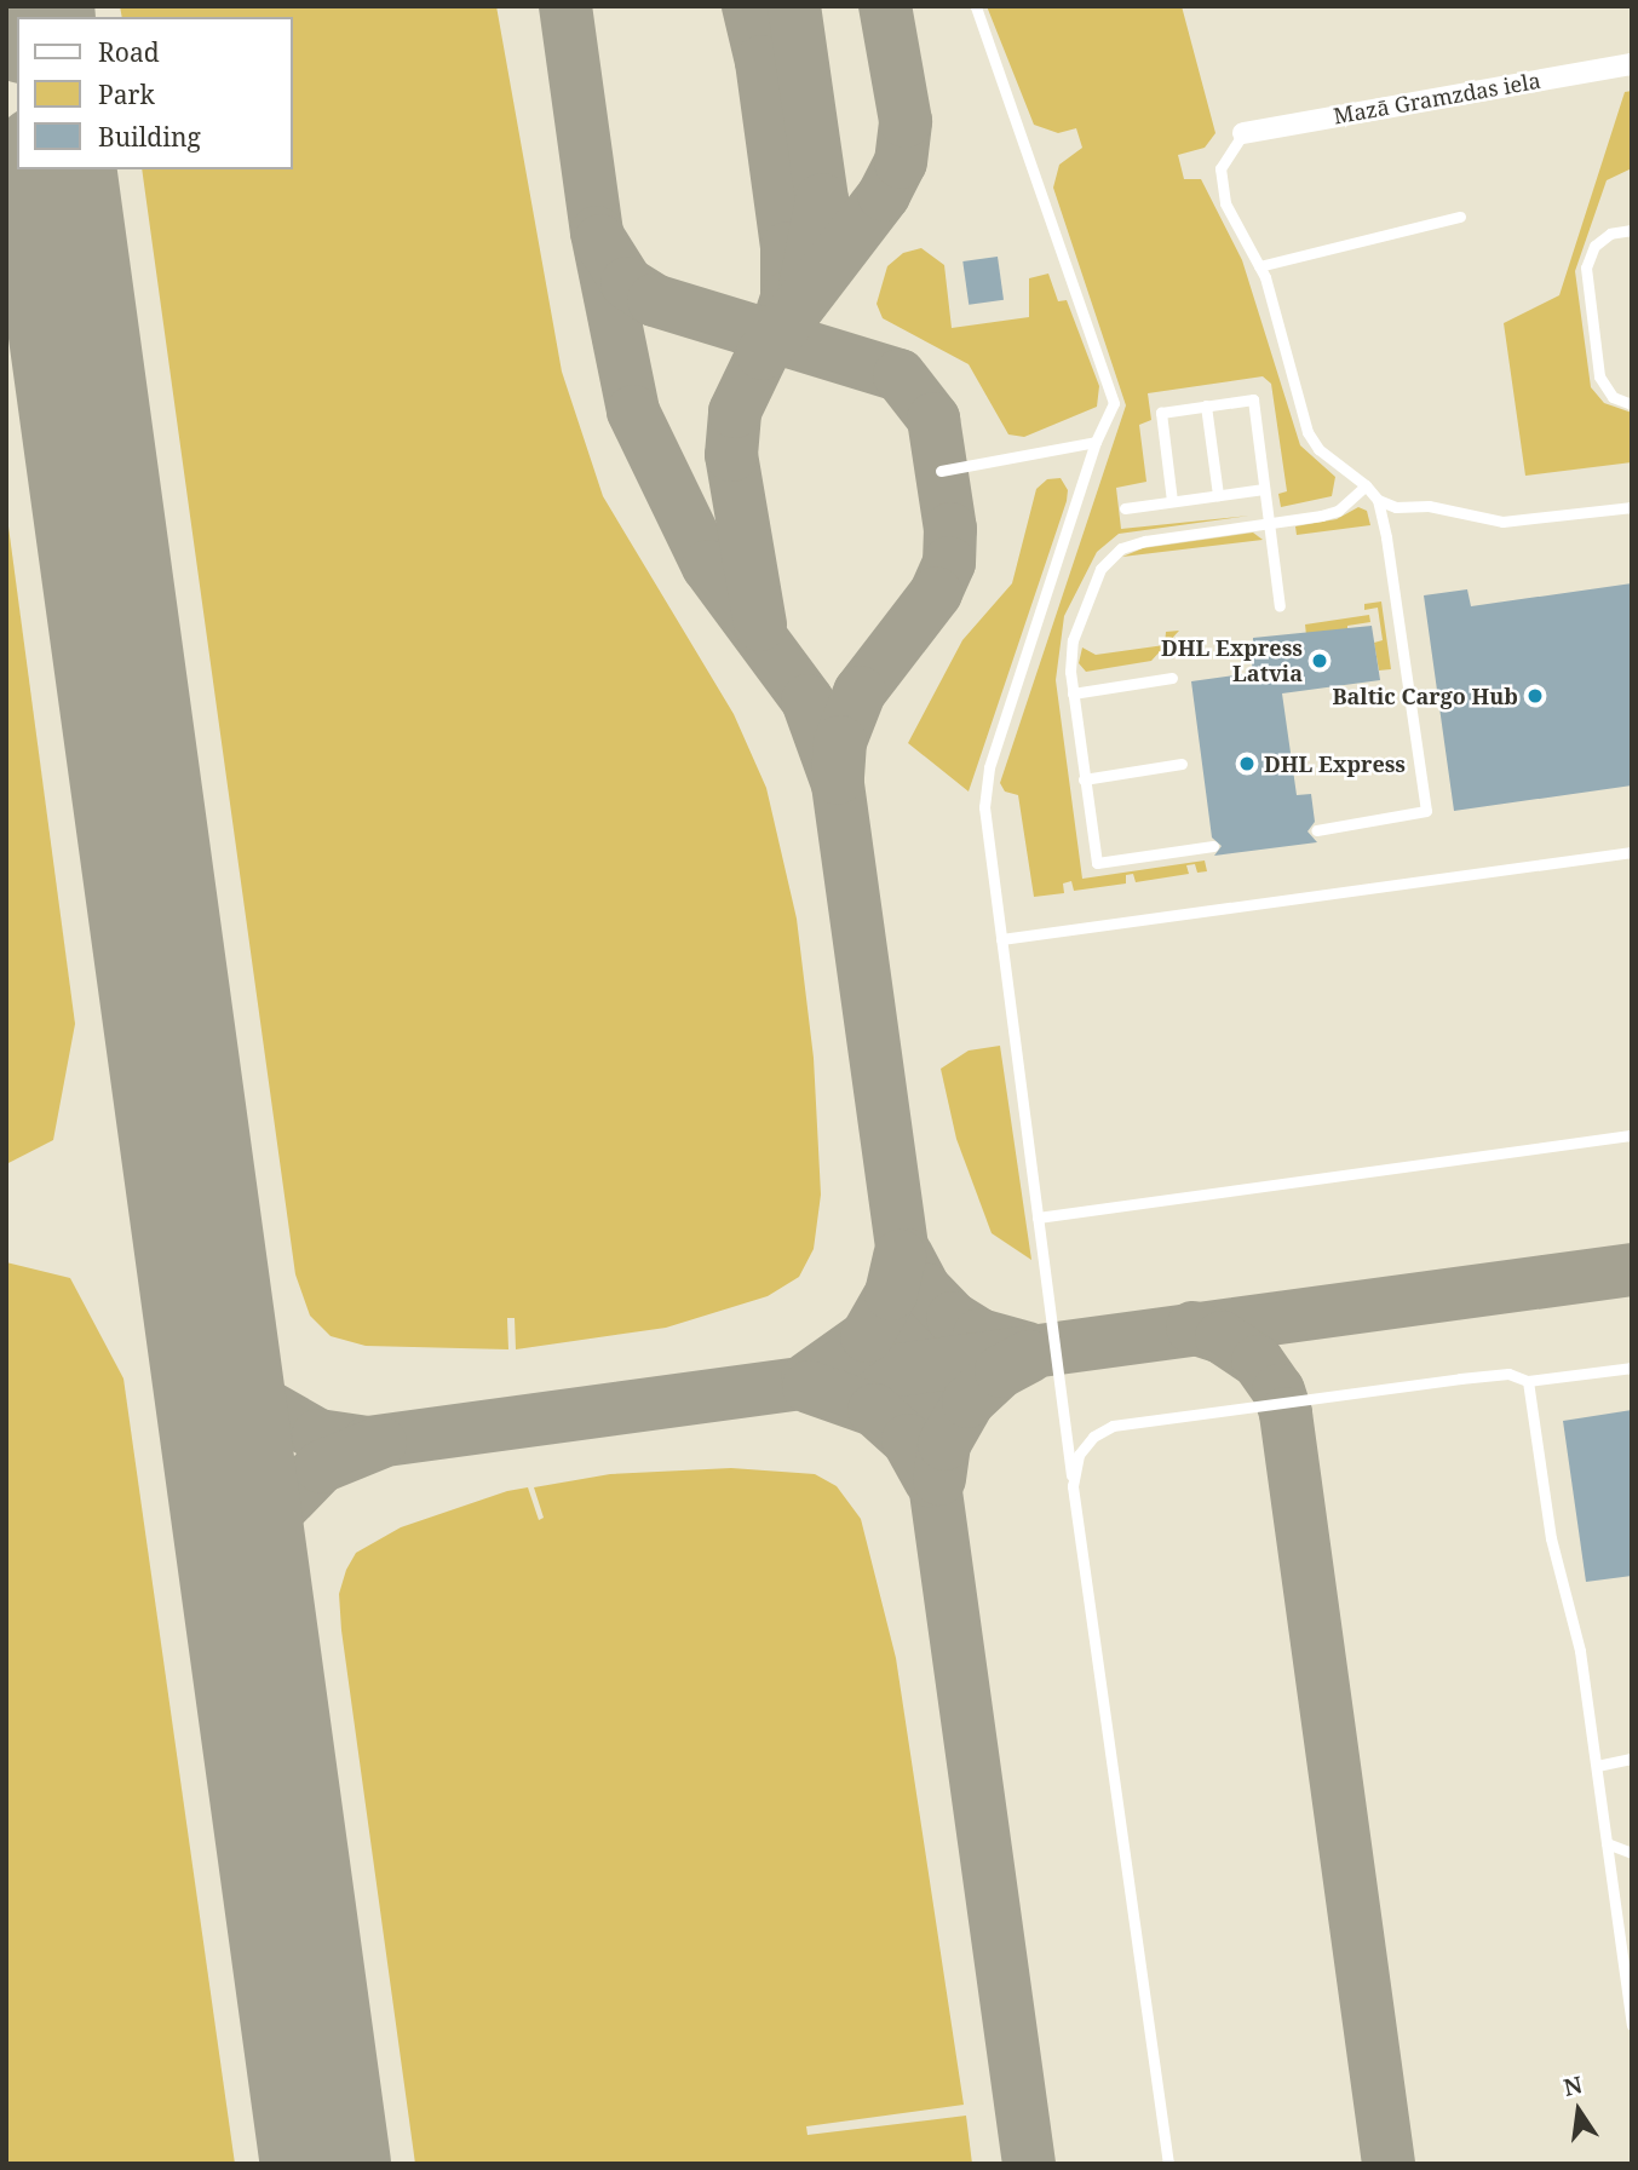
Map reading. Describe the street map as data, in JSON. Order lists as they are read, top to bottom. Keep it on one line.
{"streets":{"street":["Mazā Gramzdas iela"]},"places":["DHL Express Latvia","Baltic Cargo Hub","DHL Express"],"legend":["Road","Park","Building"],"north":"top"}
